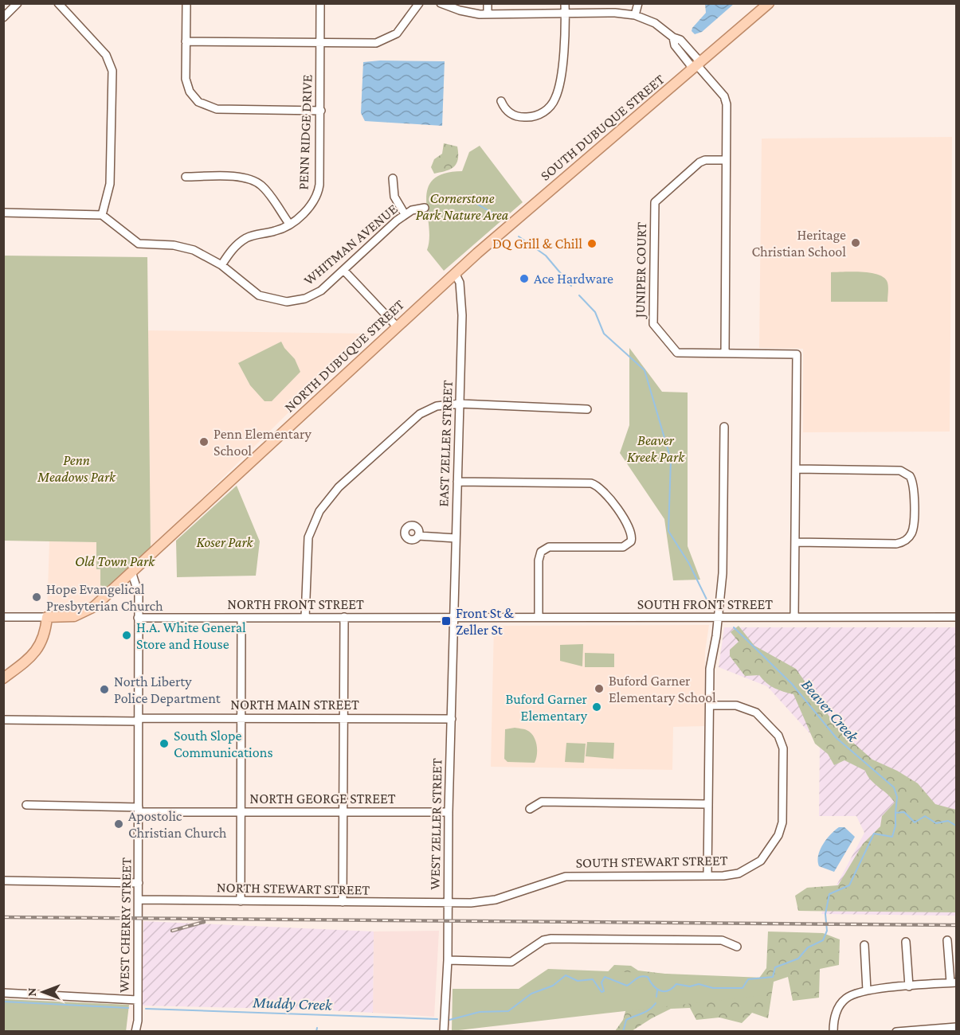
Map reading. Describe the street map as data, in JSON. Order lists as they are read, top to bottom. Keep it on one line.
{"streets":{"main road":["SOUTH DUBUQUE STREET","NORTH DUBUQUE STREET"],"street":["PENN RIDGE DRIVE","WHITMAN AVENUE","JUNIPER COURT","EAST ZELLER STREET","NORTH FRONT STREET","SOUTH FRONT STREET","NORTH MAIN STREET","NORTH GEORGE STREET","WEST ZELLER STREET","SOUTH STEWART STREET","NORTH STEWART STREET","WEST CHERRY STREET"]},"crossings":[["SOUTH DUBUQUE STREET","NORTH DUBUQUE STREET"],["SOUTH DUBUQUE STREET","EAST ZELLER STREET"],["PENN RIDGE DRIVE","WHITMAN AVENUE"],["NORTH DUBUQUE STREET","EAST ZELLER STREET"],["NORTH DUBUQUE STREET","WEST CHERRY STREET"],["EAST ZELLER STREET","NORTH FRONT STREET"],["EAST ZELLER STREET","SOUTH FRONT STREET"],["EAST ZELLER STREET","WEST ZELLER STREET"],["NORTH FRONT STREET","SOUTH FRONT STREET"],["NORTH FRONT STREET","WEST ZELLER STREET"],["NORTH FRONT STREET","WEST CHERRY STREET"],["SOUTH FRONT STREET","WEST ZELLER STREET"],["NORTH MAIN STREET","WEST ZELLER STREET"],["NORTH MAIN STREET","WEST CHERRY STREET"],["NORTH GEORGE STREET","WEST ZELLER STREET"],["NORTH GEORGE STREET","WEST CHERRY STREET"],["WEST ZELLER STREET","SOUTH STEWART STREET"],["WEST ZELLER STREET","NORTH STEWART STREET"],["SOUTH STEWART STREET","NORTH STEWART STREET"],["NORTH STEWART STREET","WEST CHERRY STREET"]],"water":["Beaver Creek","Muddy Creek"],"parks":["Cornerstone Park Nature Area","Beaver Kreek Park","Penn Meadows Park","Koser Park","Old Town Park"],"places":{"other":["Heritage Christian School","DQ Grill & Chill","Ace Hardware","Penn Elementary School","Hope Evangelical Presbyterian Church","H.A. White General Store and House","Buford Garner Elementary School","North Liberty Police Department","Buford Garner Elementary","South Slope Communications","Apostolic Christian Church"],"transit":["Front St & Zeller St"]},"north":"left"}
